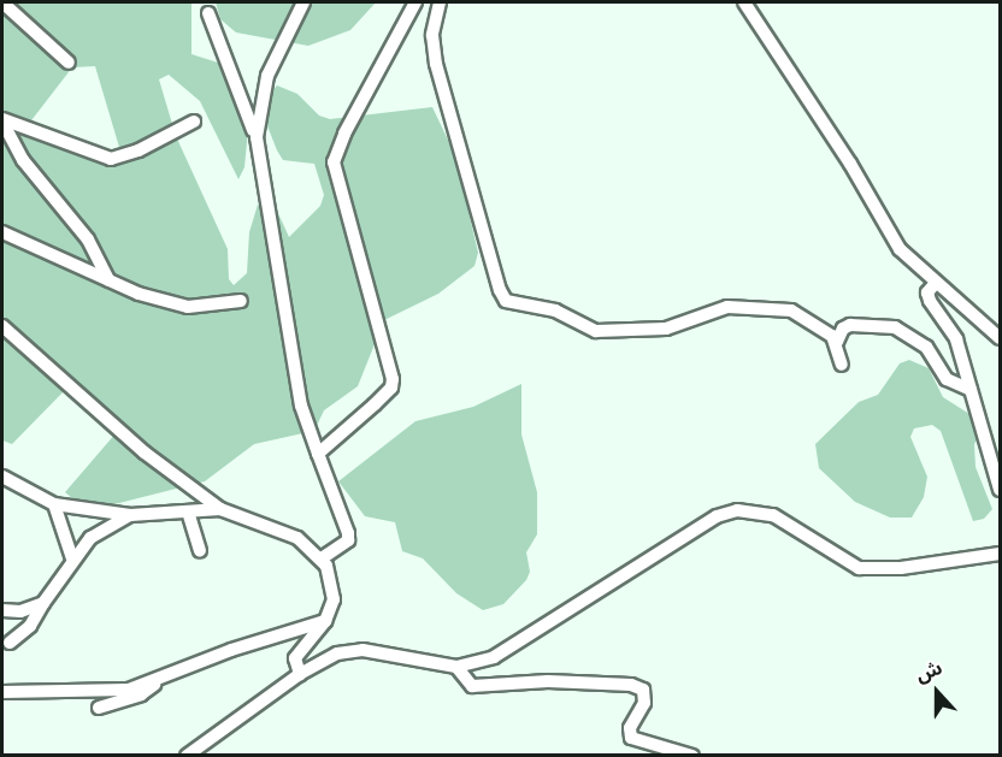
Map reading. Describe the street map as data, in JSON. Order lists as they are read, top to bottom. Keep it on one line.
{"north":"top"}
